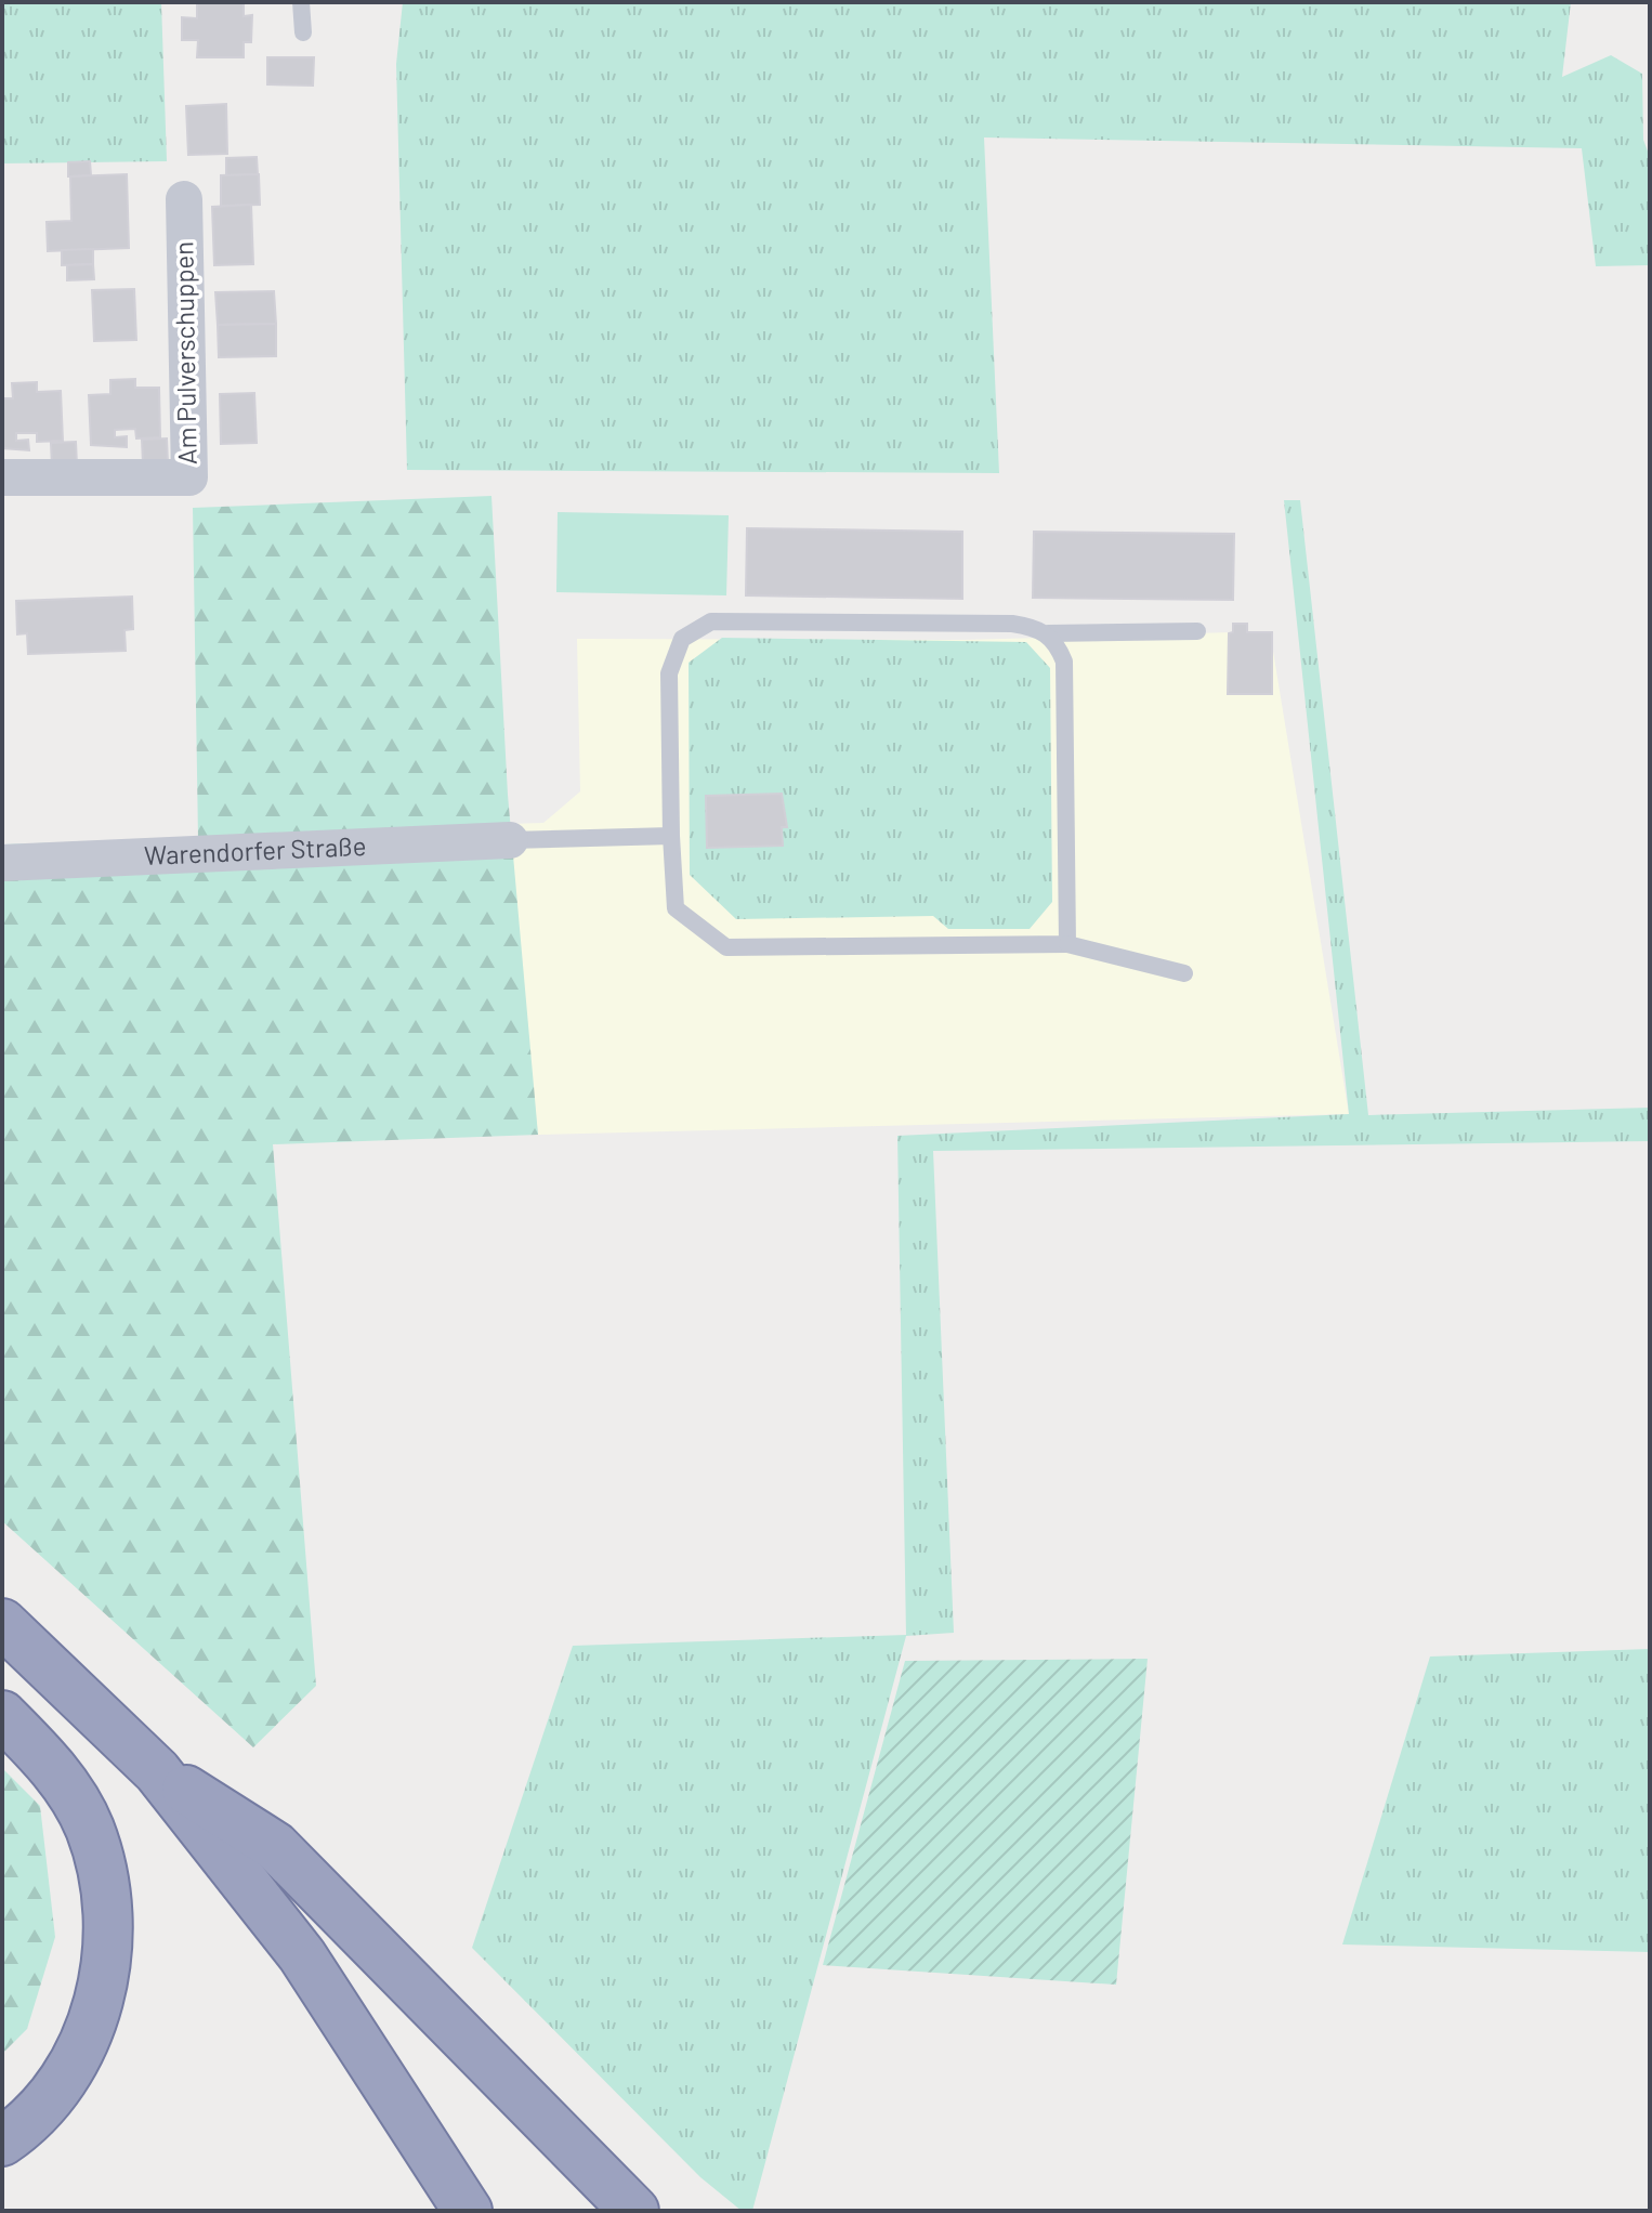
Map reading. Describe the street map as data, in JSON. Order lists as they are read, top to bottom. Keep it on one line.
{"streets":{"street":["Am Pulverschuppen","Warendorfer Straße"]}}
